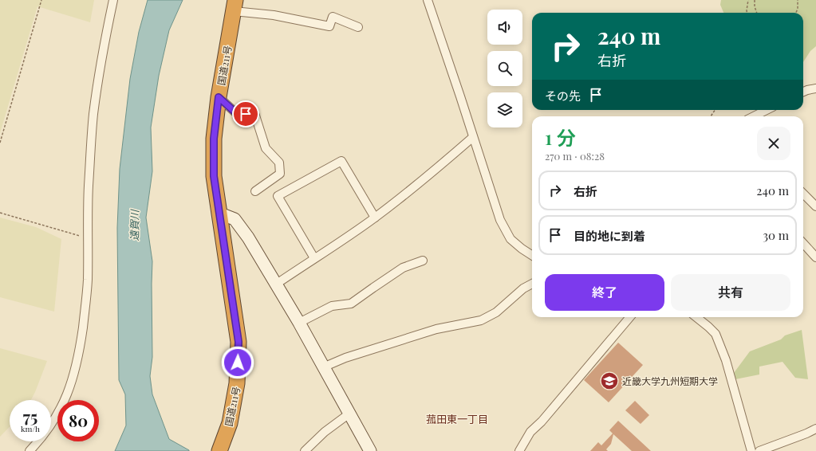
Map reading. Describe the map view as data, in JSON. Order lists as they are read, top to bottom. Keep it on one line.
{"streets":{"highway":["国道211号"]},"districts":["菰田東一丁目"],"water":["遠賀川"],"places":{"school or university":["近畿大学九州短期大学"]},"page":{"turn":["240 m","右折"],"then":"その先","heading":["1 分","270 m · 08:28"],"list":[{"name":"右折","value":"240 m"},{"name":"目的地に到着","value":"30 m"}],"buttons":["終了","共有"],"speed":"75 km/h","limit":"80"}}
